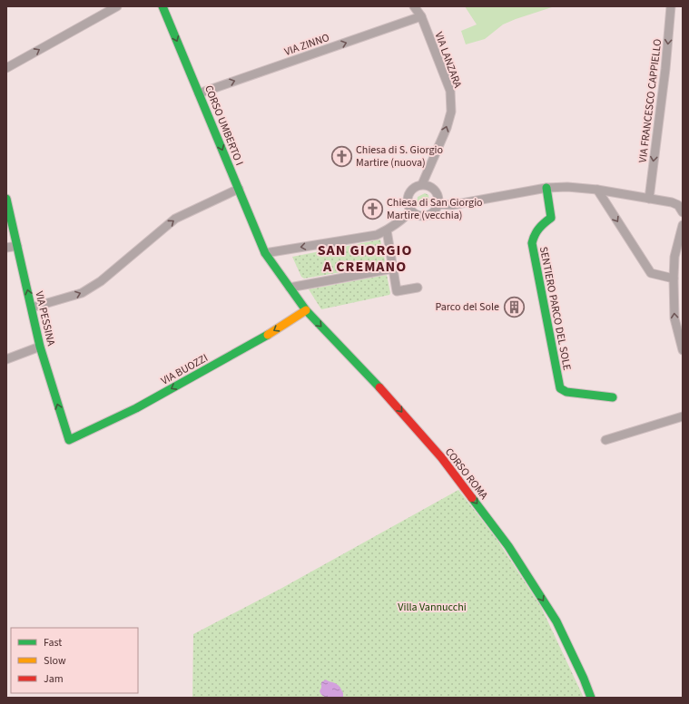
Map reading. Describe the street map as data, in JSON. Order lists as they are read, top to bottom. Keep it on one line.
{"streets":{"street":["VIA ZINNO","VIA LANZARA","VIA FRANCESCO CAPPIELLO","CORSO UMBERTO I","SENTIERO PARCO DEL SOLE","VIA PESSINA","VIA BUOZZI","CORSO ROMA"]},"crossings":[["VIA ZINNO","VIA LANZARA"],["VIA ZINNO","CORSO UMBERTO I"],["CORSO UMBERTO I","CORSO ROMA"],["VIA PESSINA","VIA BUOZZI"],["VIA BUOZZI","CORSO ROMA"]],"one_way":["VIA ZINNO","VIA LANZARA","VIA FRANCESCO CAPPIELLO","CORSO UMBERTO I","VIA PESSINA","VIA BUOZZI","CORSO ROMA"],"districts":["SAN GIORGIO A CREMANO"],"parks":["Villa Vannucchi"],"places":{"church":["Chiesa di S. Giorgio Martire (nuova)","Chiesa di San Giorgio Martire (vecchia)"],"building":["Parco del Sole"]},"legend":["Fast","Slow","Jam"]}
